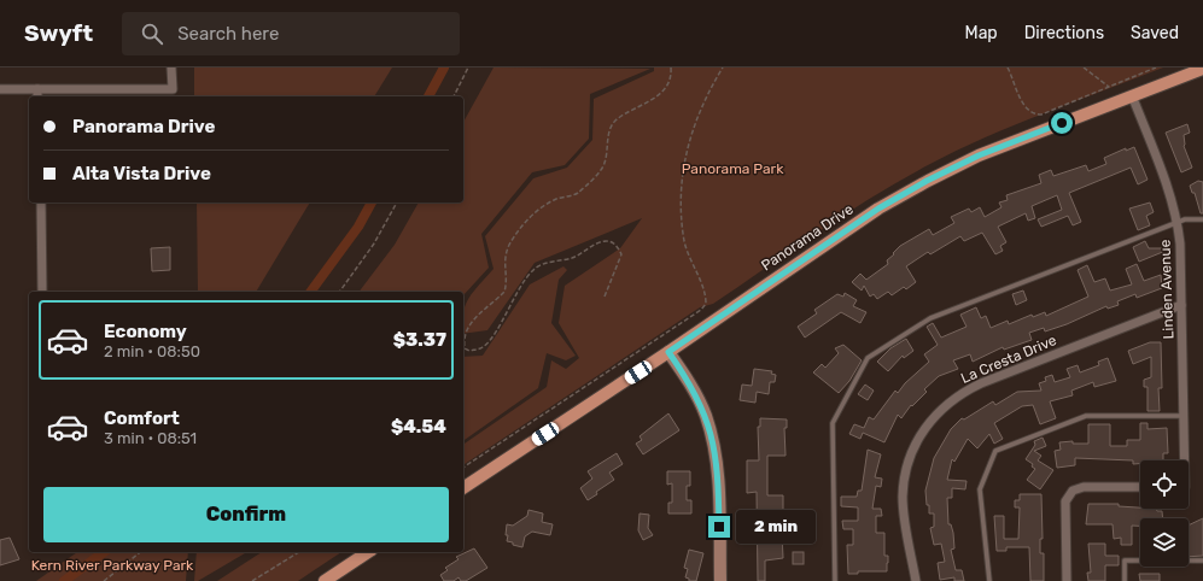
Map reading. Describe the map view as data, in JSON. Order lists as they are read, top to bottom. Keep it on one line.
{"streets":{"main road":["Panorama Drive"],"street":["Linden Avenue","La Cresta Drive"]},"crossings":[["Panorama Drive","Linden Avenue"],["Linden Avenue","La Cresta Drive"]],"parks":["Panorama Park","Kern River Parkway Park"],"page":{"header":"Swyft","search":"Search here","nav":["Map","Directions","Saved"],"banner":["Panorama Drive","Alta Vista Drive"],"list":[{"name":"Economy","note":"2 min · 08:50","value":"$3.37"},{"name":"Comfort","note":"3 min · 08:51","value":"$4.54"}],"buttons":"Confirm","bubble":"2 min"}}
